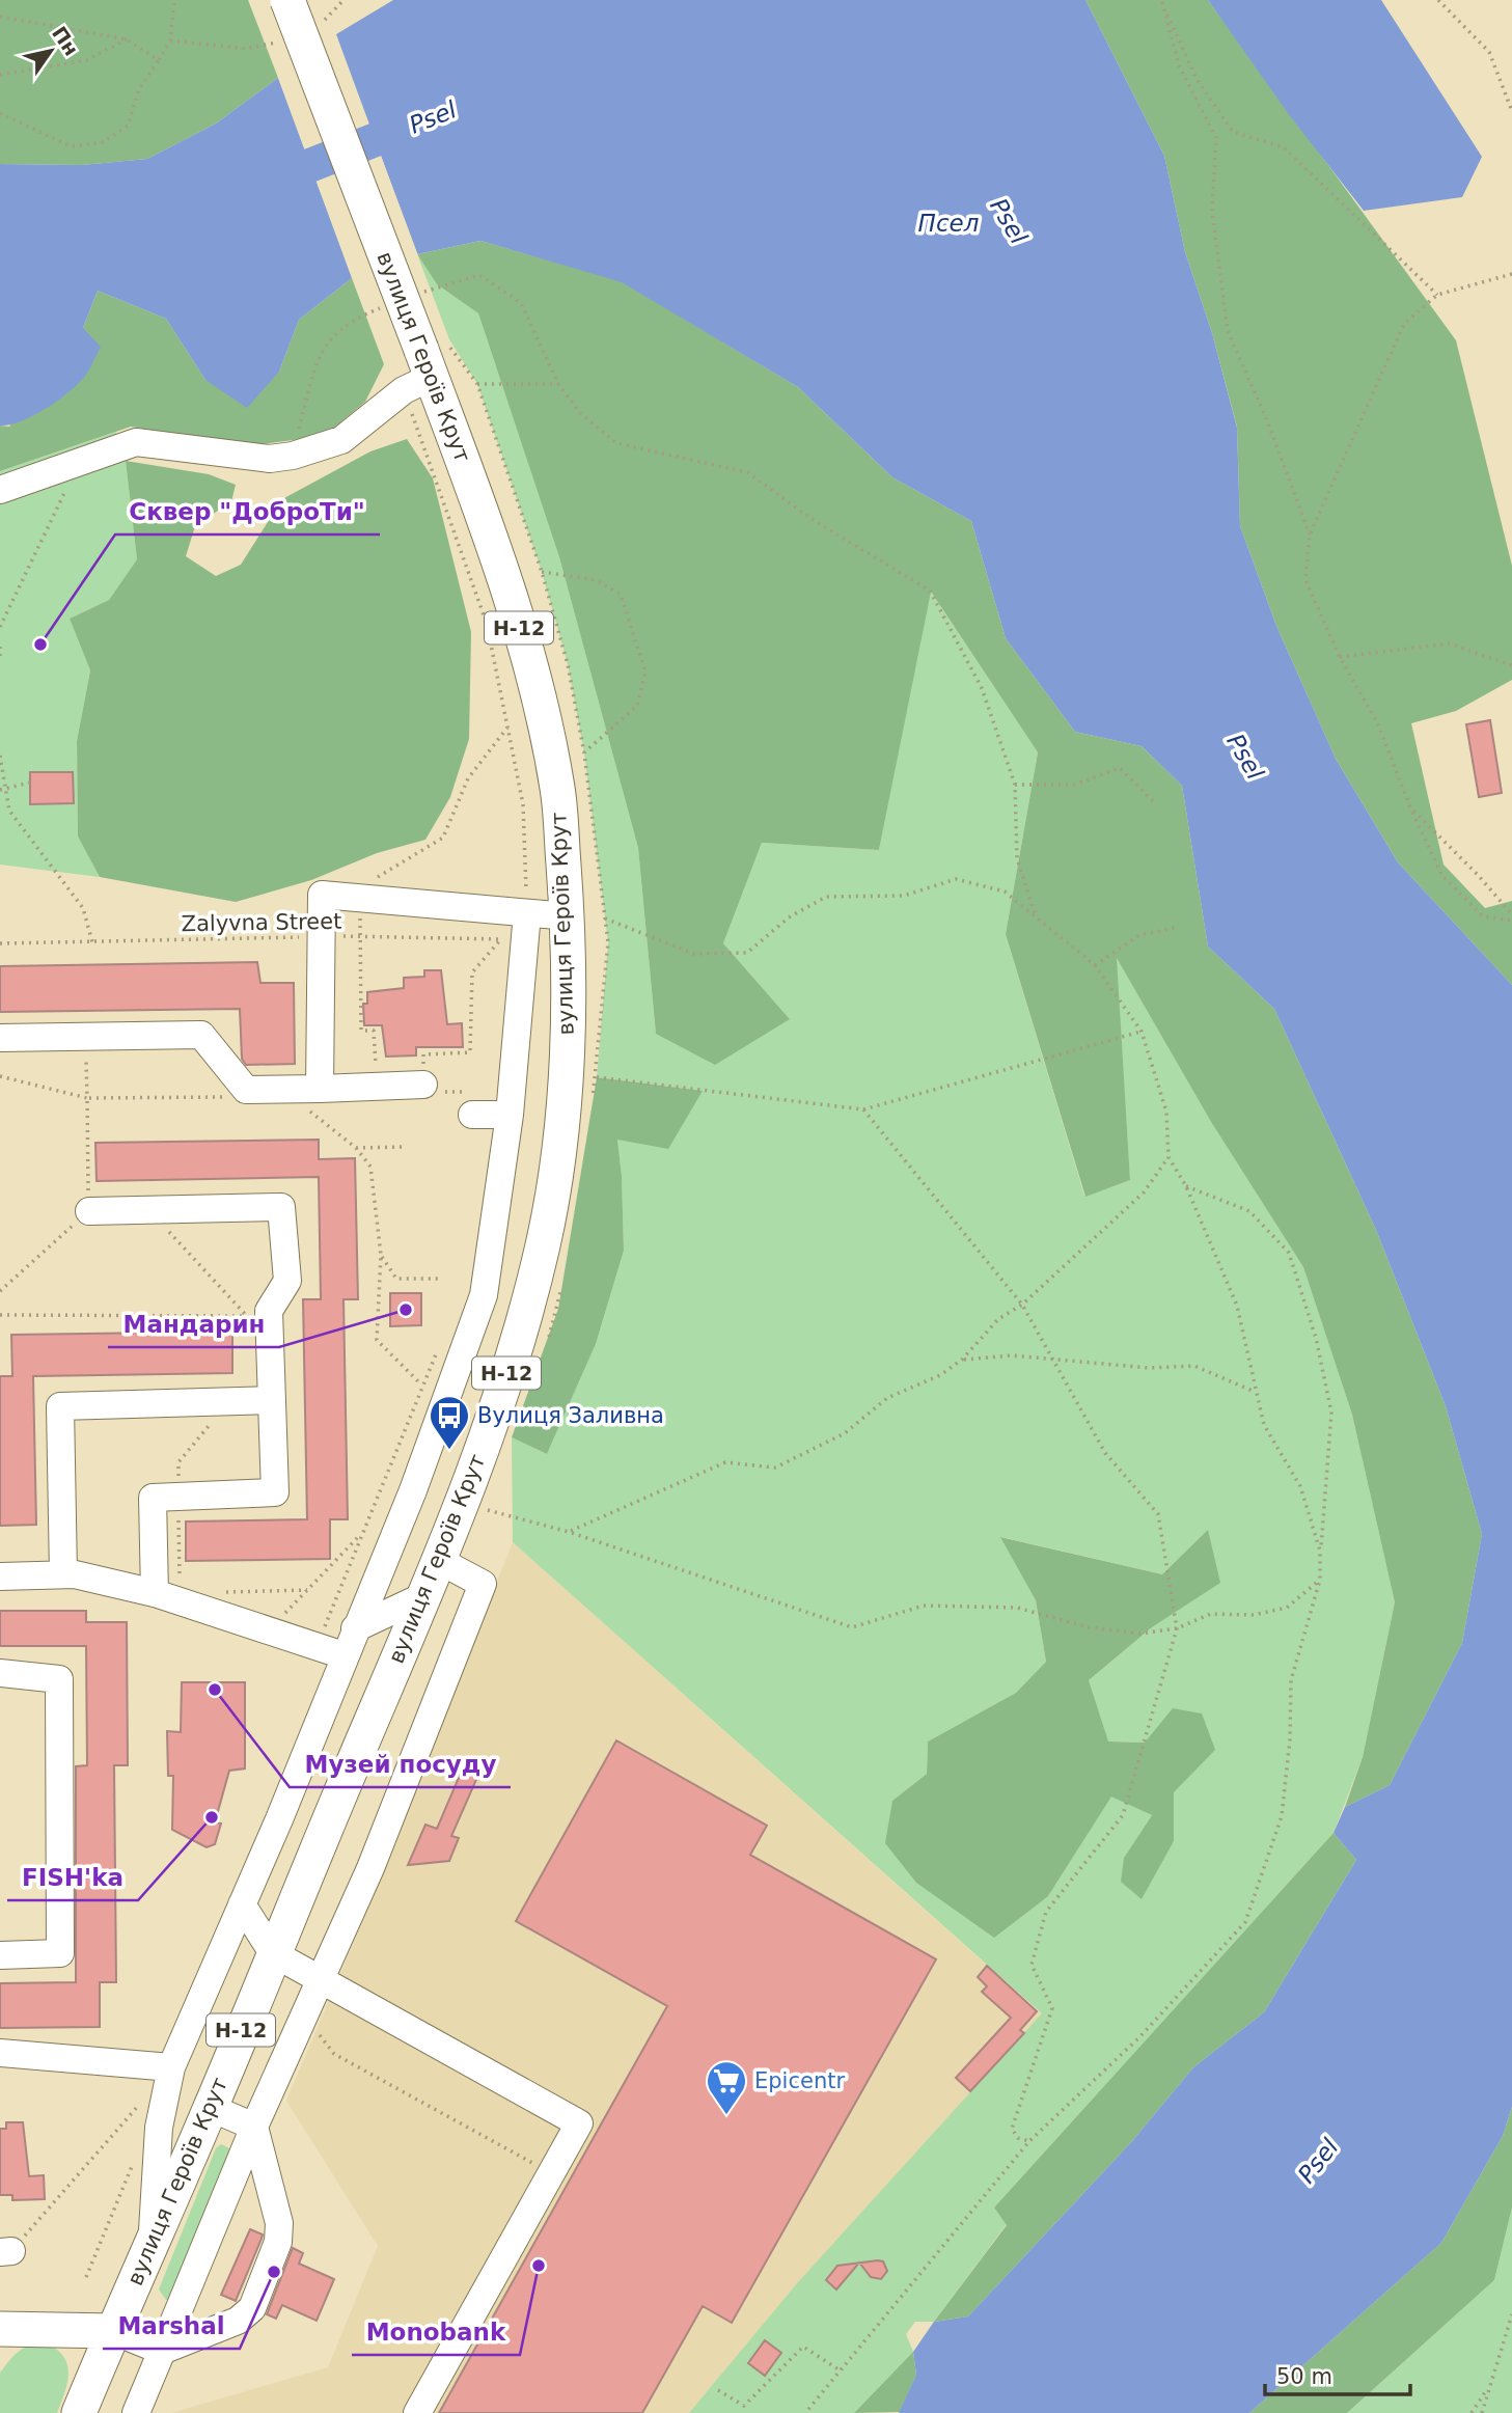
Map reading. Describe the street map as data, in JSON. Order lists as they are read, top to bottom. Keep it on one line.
{"streets":{"main road":["вулиця Героїв Крут","Н-12"],"path":["Zalyvna Street"]},"water":["Psel","Псел"],"places":{"other":["Сквер \"ДоброТи\"","Мандарин","Музей посуду","FISH'ka","Monobank","Marshal"],"bus stop":["Вулиця Заливна"],"supermarket":["Epicentr"]},"scale_bar":"50 m","north":"top right"}
